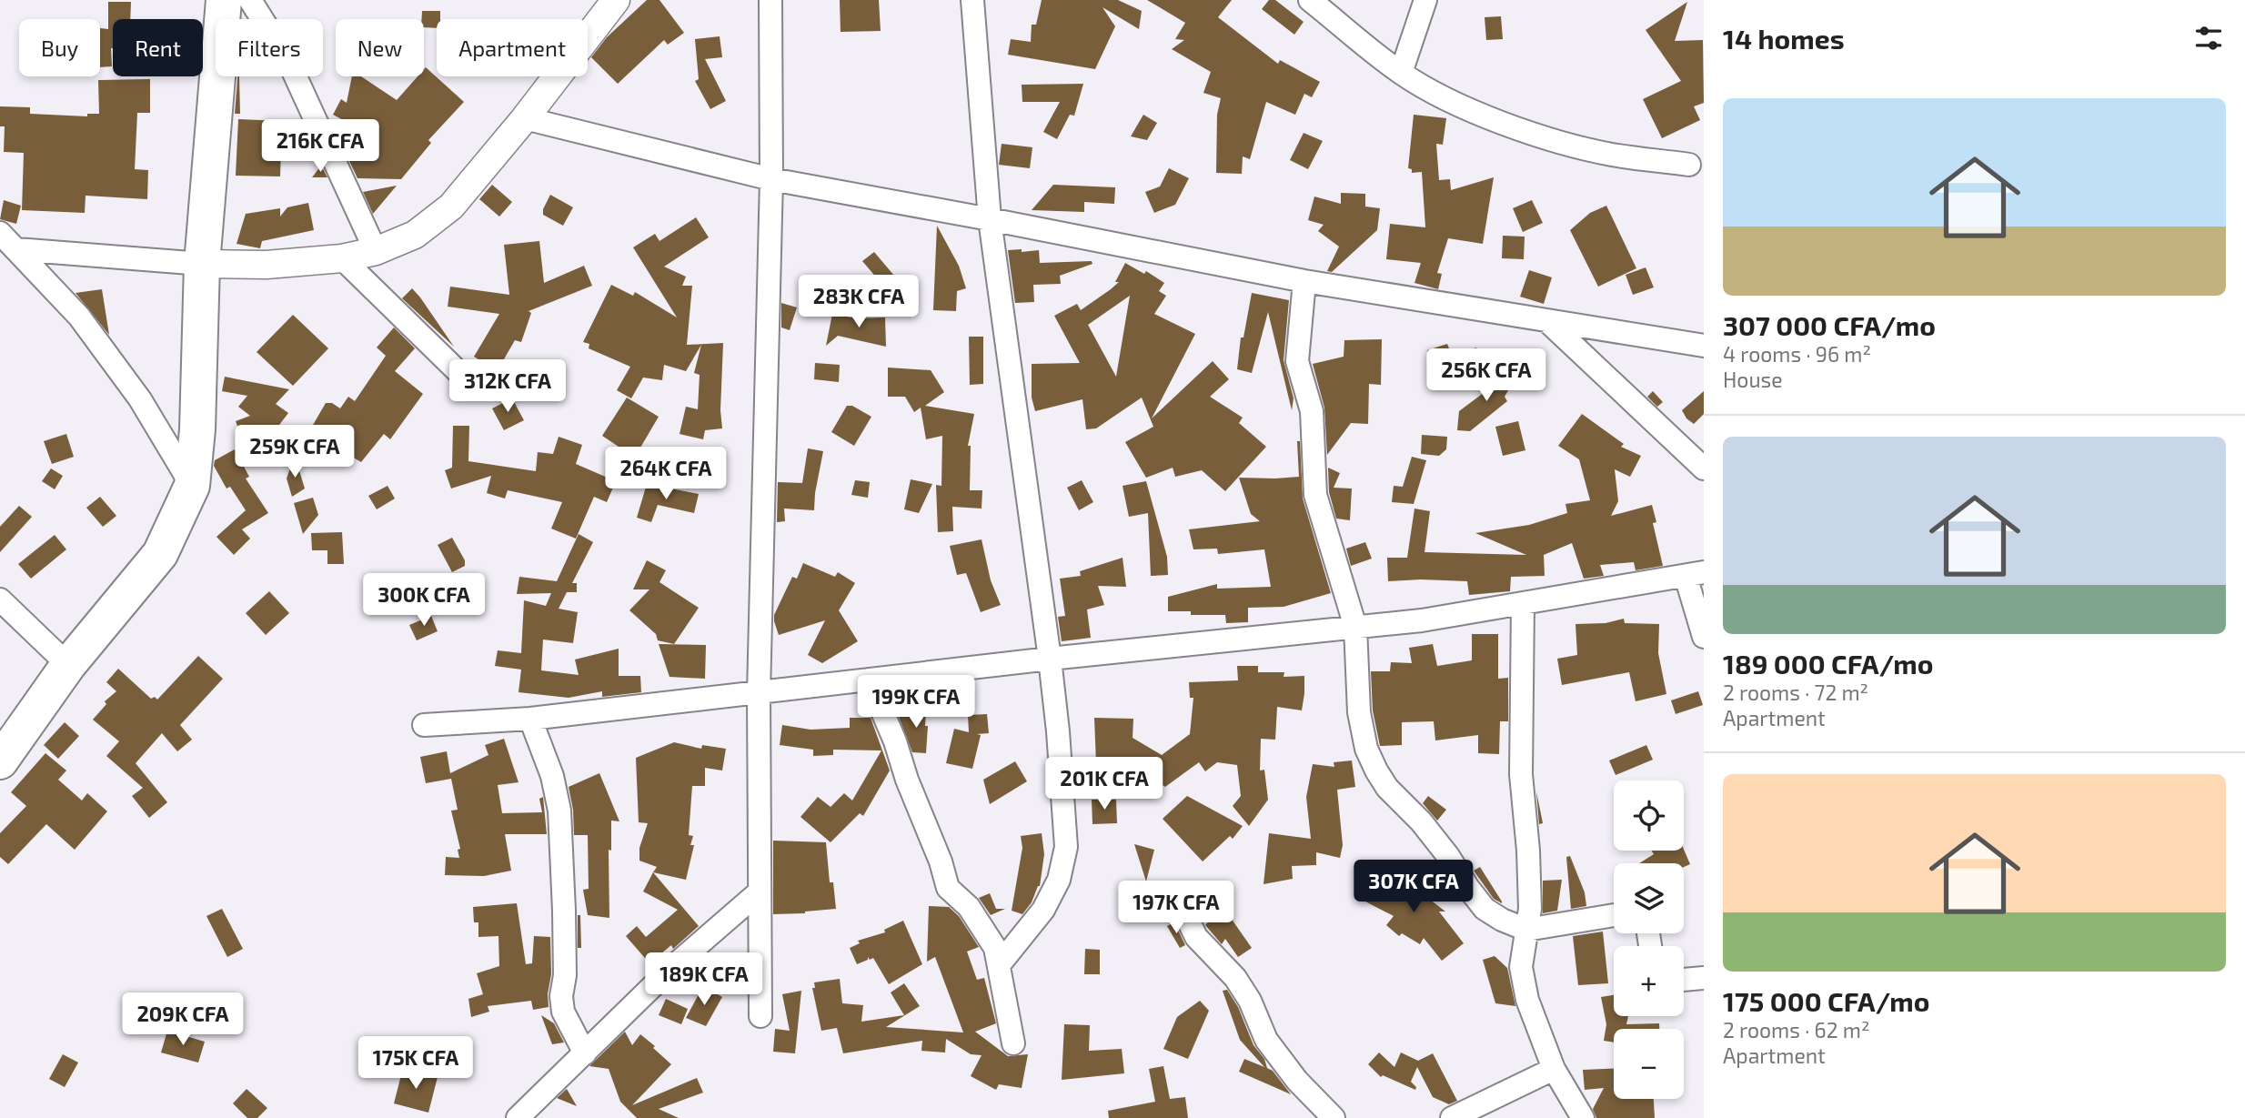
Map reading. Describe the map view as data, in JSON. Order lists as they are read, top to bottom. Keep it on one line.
{"page":{"heading":"14 homes","chip":["Buy","Rent","Filters","New","Apartment"],"list":[{"name":"307 000 CFA/mo","note":"4 rooms · 96 m² · House"},{"name":"189 000 CFA/mo","note":"2 rooms · 72 m² · Apartment"},{"name":"175 000 CFA/mo","note":"2 rooms · 62 m² · Apartment"}],"price":["216K CFA","283K CFA","256K CFA","312K CFA","259K CFA","264K CFA","300K CFA","199K CFA","201K CFA","307K CFA","197K CFA","189K CFA","209K CFA","175K CFA"],"map_buttons":["+","−"]}}
